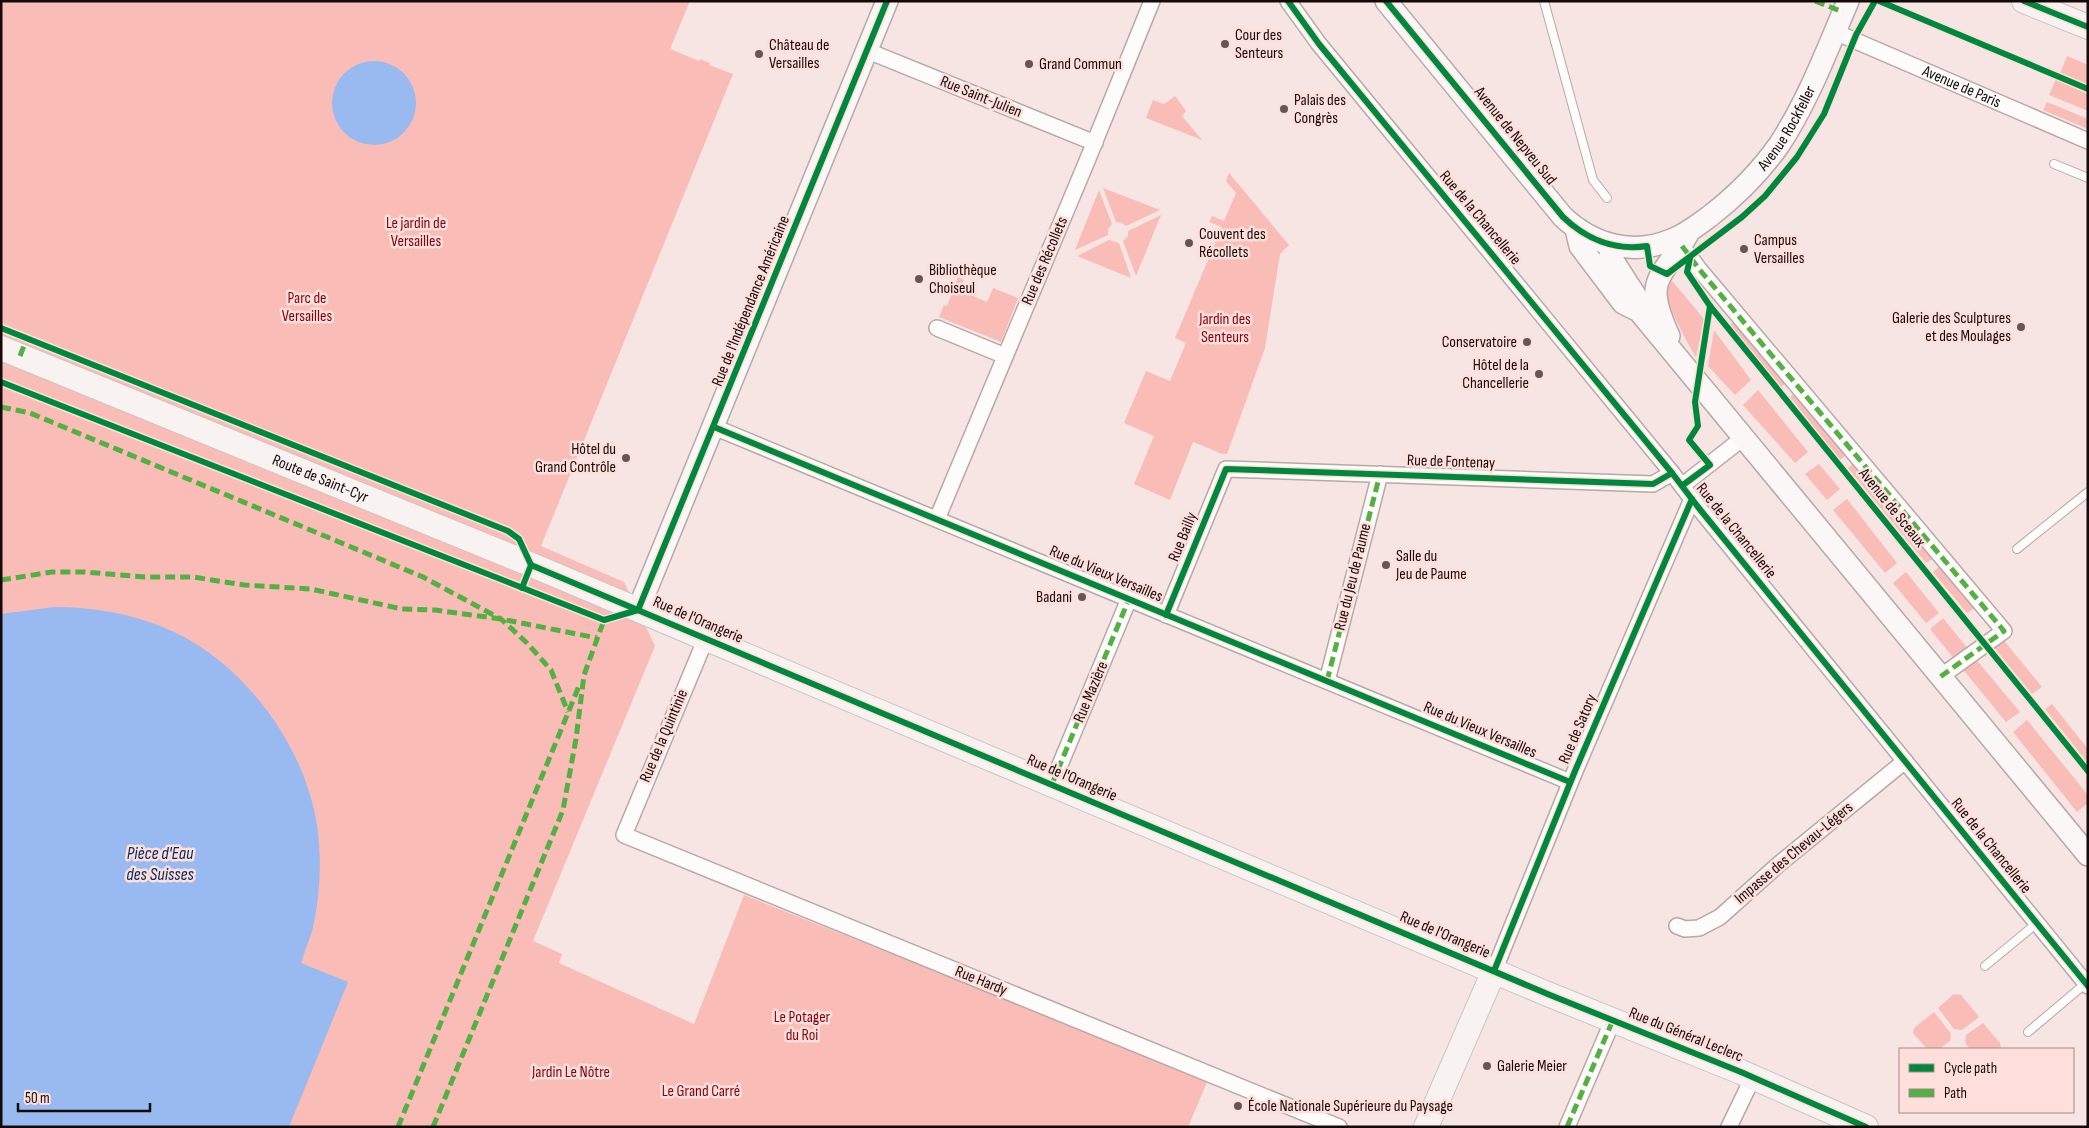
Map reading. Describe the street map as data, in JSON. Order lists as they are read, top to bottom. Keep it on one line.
{"streets":{"main road":["Avenue Rockfeller","Avenue de Nepveu Sud","Rue de l'Indépendance Américaine","Route de Saint-Cyr","Rue de l'Orangerie","Rue du Général Leclerc"],"street":["Avenue de Paris","Rue Saint-Julien","Rue de la Chancellerie","Rue des Récollets","Rue de Fontenay","Avenue de Sceaux","Rue Bailly","Rue du Vieux Versailles","Rue du Jeu de Paume","Rue Mazière","Rue de Satory","Rue de la Quintinie","Impasse des Chevau-Légers","Rue Hardy"]},"crossings":[["Avenue de Paris","Avenue Rockfeller"],["Rue Saint-Julien","Rue des Récollets"],["Rue Saint-Julien","Rue de l'Indépendance Américaine"],["Avenue Rockfeller","Avenue de Nepveu Sud"],["Avenue Rockfeller","Avenue de Sceaux"],["Avenue de Nepveu Sud","Avenue de Sceaux"],["Rue de la Chancellerie","Rue de Fontenay"],["Rue de la Chancellerie","Rue de Satory"],["Rue de la Chancellerie","Impasse des Chevau-Légers"],["Rue des Récollets","Rue du Vieux Versailles"],["Rue de l'Indépendance Américaine","Route de Saint-Cyr"],["Rue de l'Indépendance Américaine","Rue du Vieux Versailles"],["Rue de l'Indépendance Américaine","Rue de l'Orangerie"],["Rue de Fontenay","Rue Bailly"],["Rue de Fontenay","Rue du Jeu de Paume"],["Route de Saint-Cyr","Rue de l'Orangerie"],["Rue Bailly","Rue du Vieux Versailles"],["Rue du Vieux Versailles","Rue du Jeu de Paume"],["Rue du Vieux Versailles","Rue Mazière"],["Rue du Vieux Versailles","Rue de Satory"],["Rue de l'Orangerie","Rue Mazière"],["Rue de l'Orangerie","Rue de Satory"],["Rue de l'Orangerie","Rue de la Quintinie"],["Rue de l'Orangerie","Rue du Général Leclerc"],["Rue de Satory","Rue du Général Leclerc"],["Rue de la Quintinie","Rue Hardy"]],"water":["Pièce d'Eau des Suisses"],"parks":["Le jardin de Versailles","Parc de Versailles","Jardin des Senteurs","Le Potager du Roi","Jardin Le Nôtre","Le Grand Carré"],"places":["Cour des Senteurs","Château de Versailles","Grand Commun","Palais des Congrès","Couvent des Récollets","Campus Versailles","Bibliothèque Choiseul","Galerie des Sculptures et des Moulages","Conservatoire","Hôtel de la Chancellerie","Hôtel du Grand Contrôle","Salle du Jeu de Paume","Badani","Galerie Meier","École Nationale Supérieure du Paysage"],"legend":["Cycle path","Path"],"scale_bar":"50 m"}
